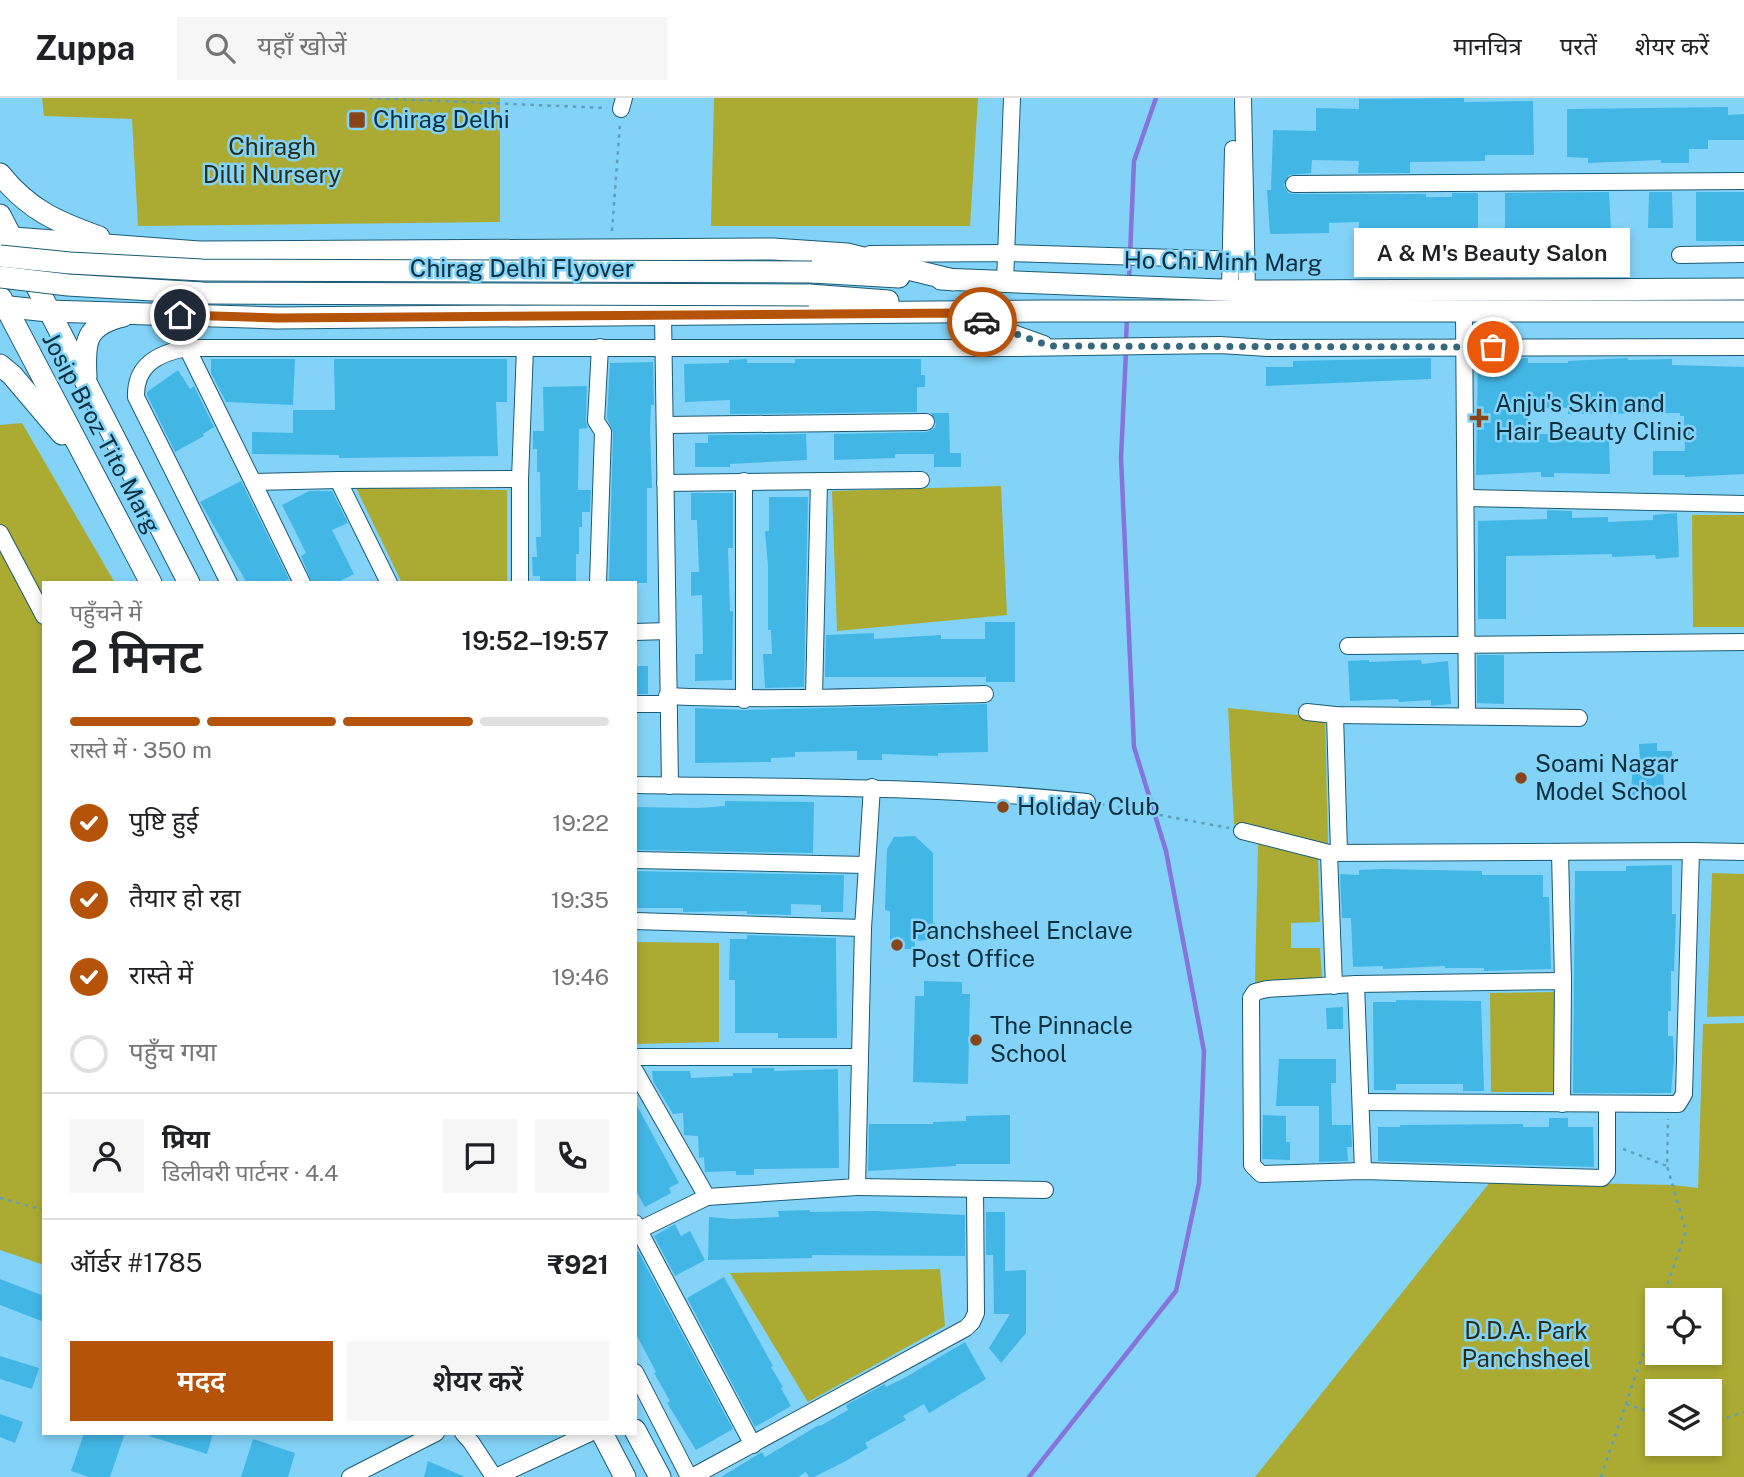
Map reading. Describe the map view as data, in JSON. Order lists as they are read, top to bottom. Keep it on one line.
{"streets":{"main road":["Ho Chi Minh Marg","Chirag Delhi Flyover","Josip Broz Tito Marg"]},"crossings":[["Ho Chi Minh Marg","Chirag Delhi Flyover"],["Chirag Delhi Flyover","Josip Broz Tito Marg"]],"parks":["Chiragh Dilli Nursery","D.D.A. Park Panchsheel"],"places":{"transit":["Chirag Delhi"],"other":["A & M's Beauty Salon","Soami Nagar Model School","Holiday Club","Panchsheel Enclave Post Office","The Pinnacle School"],"health":["Anju's Skin and Hair Beauty Clinic"]},"page":{"header":"Zuppa","search":"यहाँ खोजें","nav":["मानचित्र","परतें","शेयर करें"],"bubble":"A & M's Beauty Salon","heading":["2 मिनट","पहुँचने में","19:52–19:57"],"panel":["प्रिया","डिलीवरी पार्टनर · 4.4","ऑर्डर #1785","₹921"],"bar":"रास्ते में · 350 m","list":[["पुष्टि हुई","19:22"],["तैयार हो रहा","19:35"],["रास्ते में","19:46"],"पहुँच गया"],"buttons":["मदद","शेयर करें"]}}
